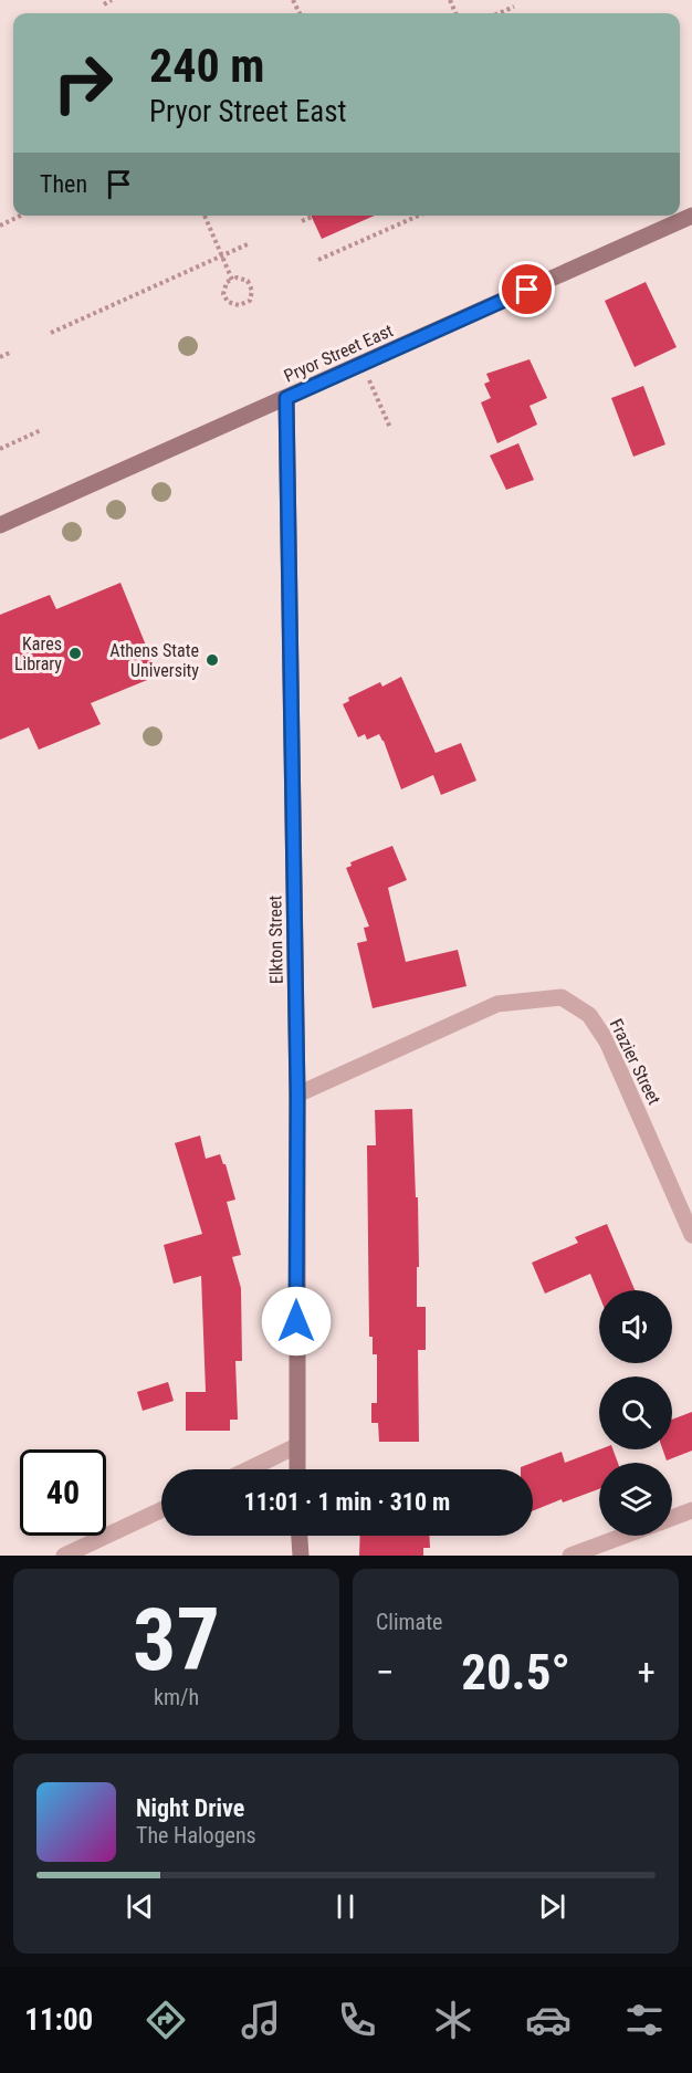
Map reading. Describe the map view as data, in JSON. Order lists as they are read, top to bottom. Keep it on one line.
{"streets":{"street":["Pryor Street East","Elkton Street","Frazier Street"]},"crossings":[["Pryor Street East","Elkton Street"],["Elkton Street","Frazier Street"]],"places":["Kares Library","Athens State University"],"page":{"turn":["240 m","Pryor Street East"],"then":"Then","limit":"40","trip":"11:01 · 1 min · 310 m","tile":[["37","km/h"],"Climate"],"heat":["−","20.5°","+"],"song":["Night Drive","The Halogens"],"tabs":"11:00"}}
